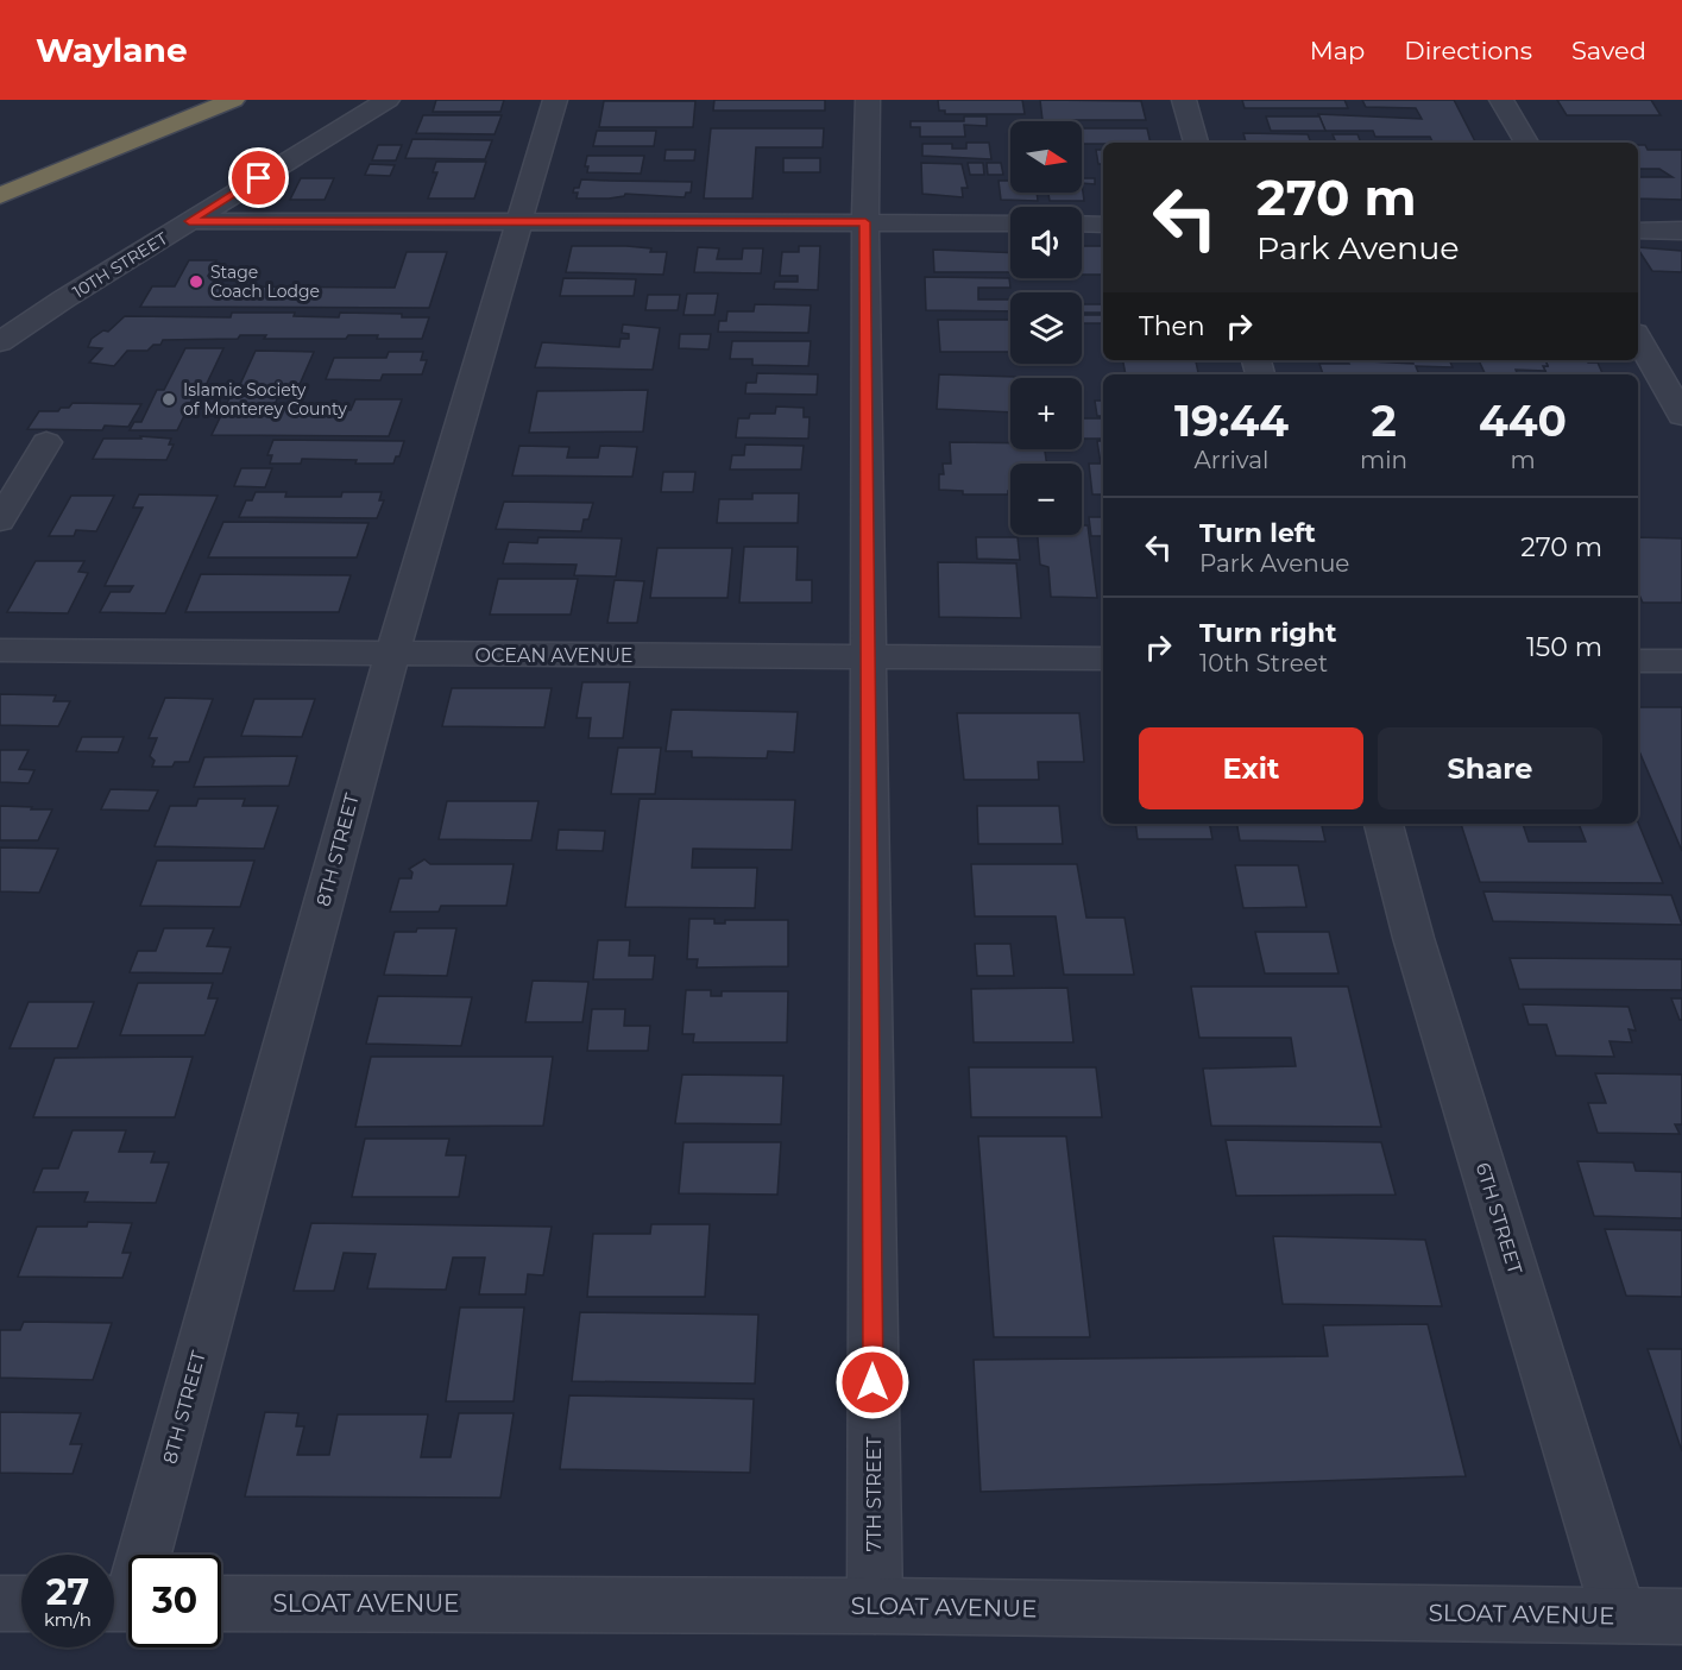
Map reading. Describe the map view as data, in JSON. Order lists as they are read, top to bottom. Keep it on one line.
{"streets":{"street":["10TH STREET","OCEAN AVENUE","8TH STREET","6TH STREET","7TH STREET","SLOAT AVENUE"]},"crossings":[["OCEAN AVENUE","8TH STREET"],["OCEAN AVENUE","7TH STREET"],["6TH STREET","SLOAT AVENUE"],["7TH STREET","SLOAT AVENUE"]],"places":["Stage Coach Lodge","Islamic Society of Monterey County"],"north":"right","page":{"header":"Waylane","nav":["Map","Directions","Saved"],"map_buttons":["+","−"],"turn":["270 m","Park Avenue"],"then":"Then","eta":["19:44","Arrival","2","min","440","m"],"list":[{"name":"Turn left","note":"Park Avenue","value":"270 m"},{"name":"Turn right","note":"10th Street","value":"150 m"}],"buttons":["Exit","Share"],"speed":"27 km/h","limit":"30"}}
